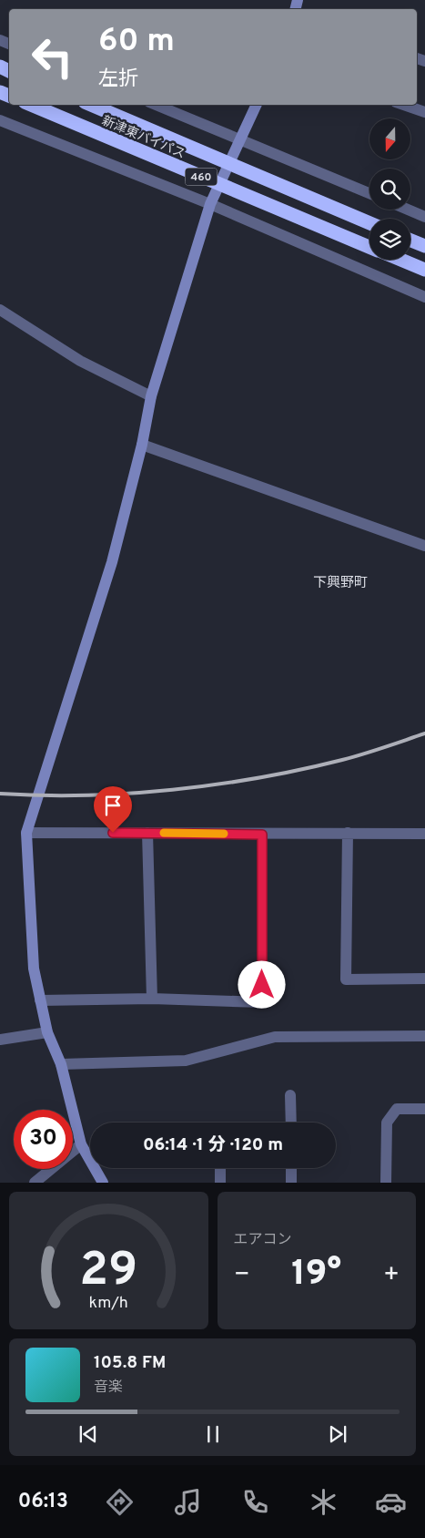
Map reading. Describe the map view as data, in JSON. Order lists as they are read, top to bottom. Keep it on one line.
{"streets":{"highway":["新津東バイパス","460"]},"districts":["下興野町"],"north":"bottom","page":{"turn":["60 m","左折"],"limit":"30","trip":"06:14 · 1 分 · 120 m","tile":"エアコン","heat":["−","19°","+"],"song":["105.8 FM","音楽"],"tabs":"06:13","gauge":["29","km/h"]}}
